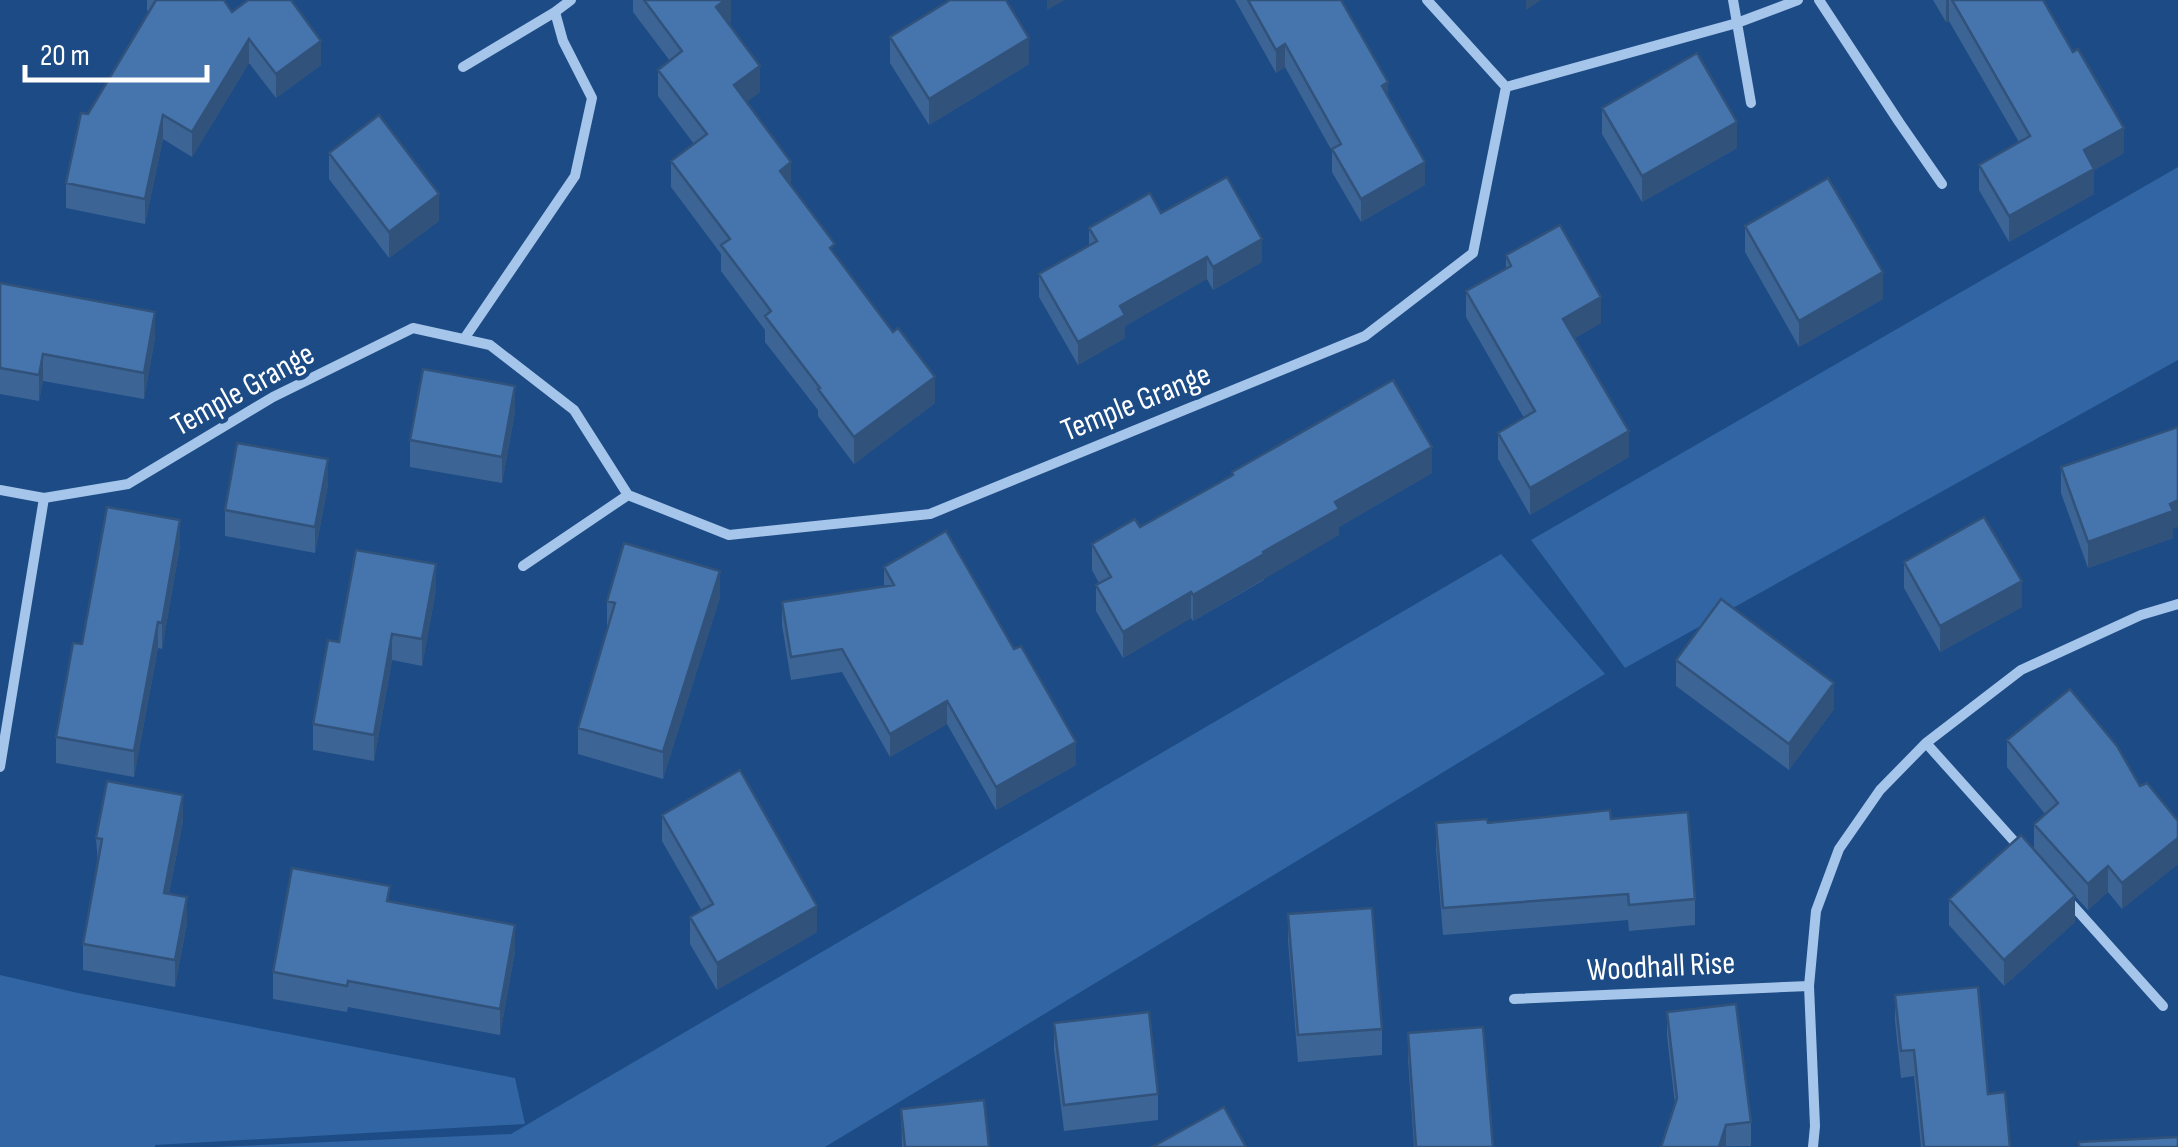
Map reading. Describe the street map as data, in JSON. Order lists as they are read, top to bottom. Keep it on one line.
{"streets":{"street":["Temple Grange","Woodhall Rise"]},"scale_bar":"20 m"}
